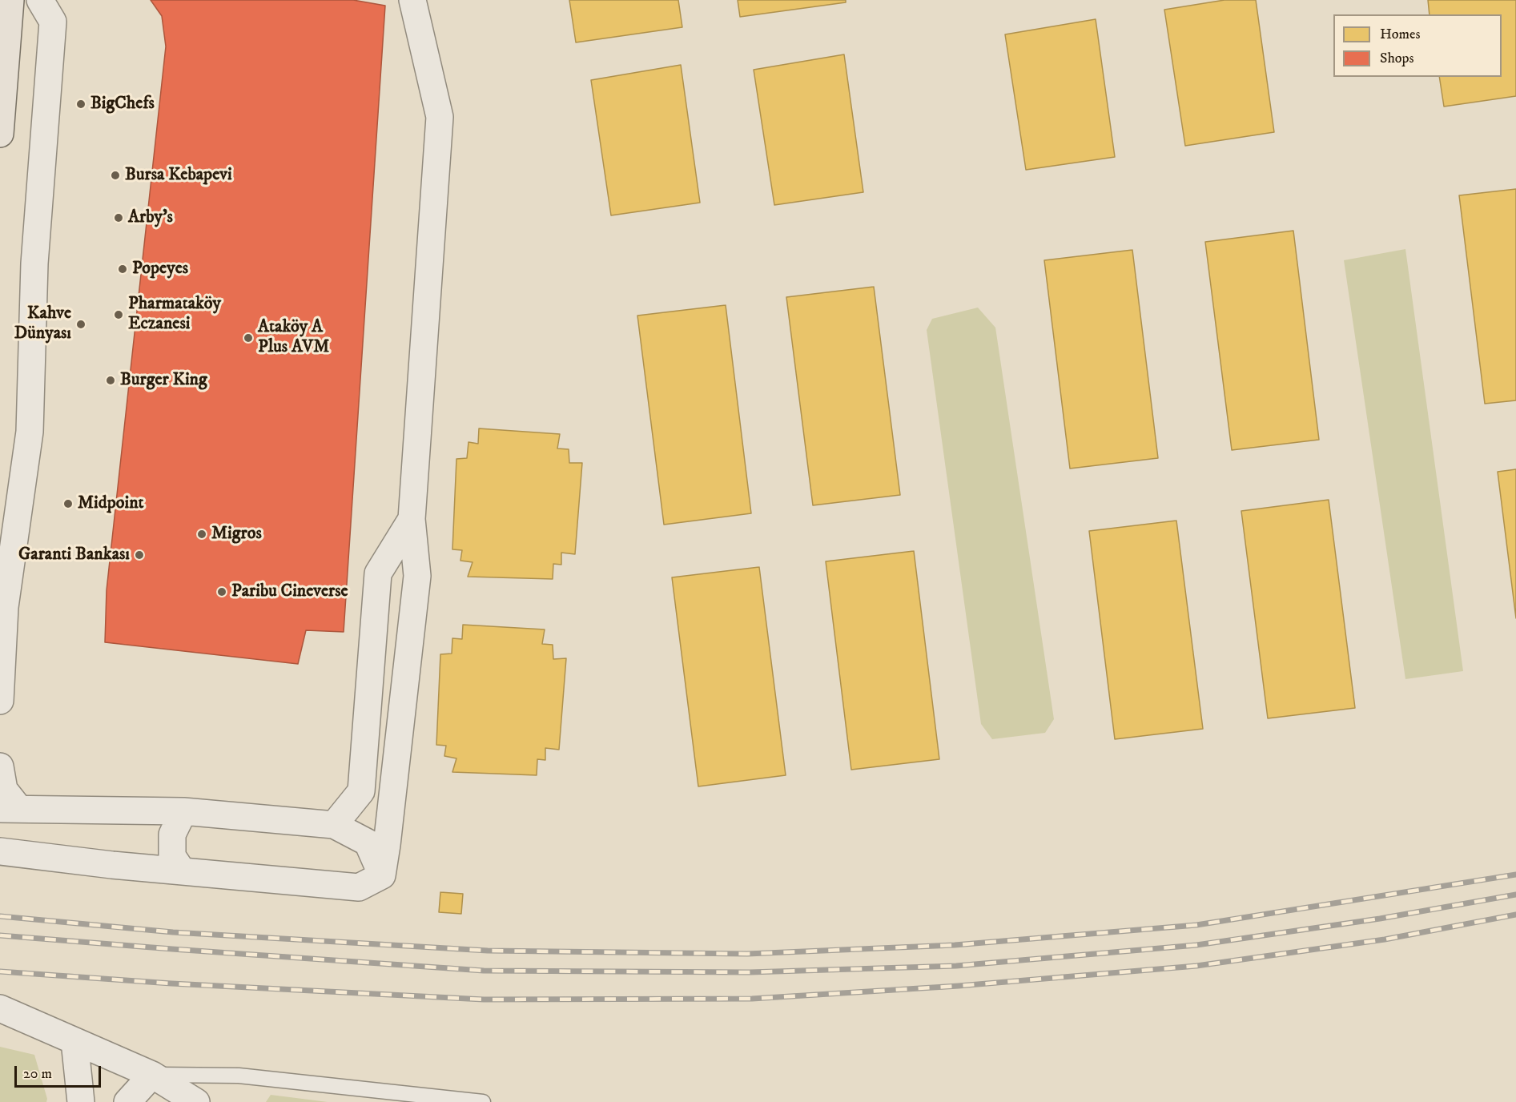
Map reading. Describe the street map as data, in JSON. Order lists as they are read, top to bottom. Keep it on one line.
{"places":["BigChefs","Bursa Kebapevi","Arby's","Popeyes","Pharmataköy Eczanesi","Kahve Dünyası","Ataköy A Plus AVM","Burger King","Midpoint","Migros","Garanti Bankası","Paribu Cineverse"],"legend":["Homes","Shops"],"scale_bar":"20 m"}
